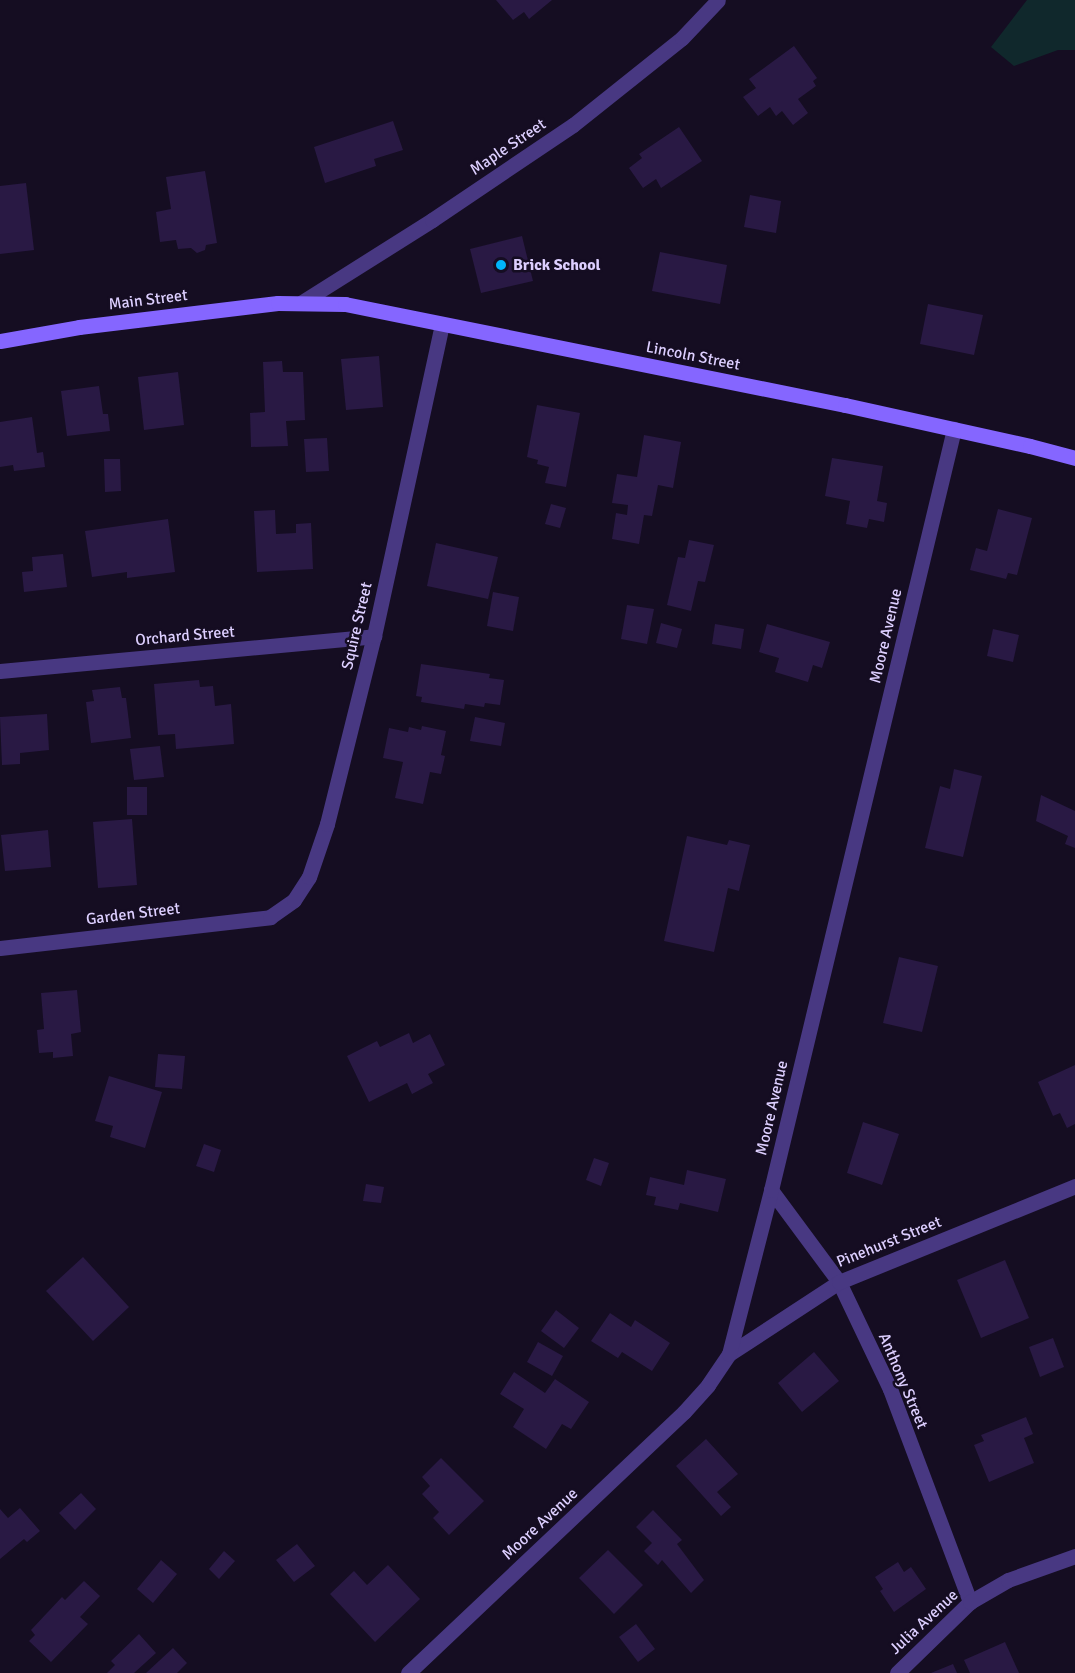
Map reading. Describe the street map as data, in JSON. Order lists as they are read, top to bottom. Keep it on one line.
{"streets":{"main road":["Main Street","Lincoln Street"],"street":["Maple Street","Squire Street","Orchard Street","Moore Avenue","Garden Street","Pinehurst Street","Anthony Street","Julia Avenue"]},"crossings":[["Maple Street","Main Street"],["Maple Street","Lincoln Street"],["Main Street","Lincoln Street"],["Lincoln Street","Squire Street"],["Lincoln Street","Moore Avenue"],["Squire Street","Orchard Street"],["Squire Street","Garden Street"],["Moore Avenue","Pinehurst Street"],["Moore Avenue","Anthony Street"],["Pinehurst Street","Anthony Street"],["Anthony Street","Julia Avenue"]],"places":["Brick School"]}
